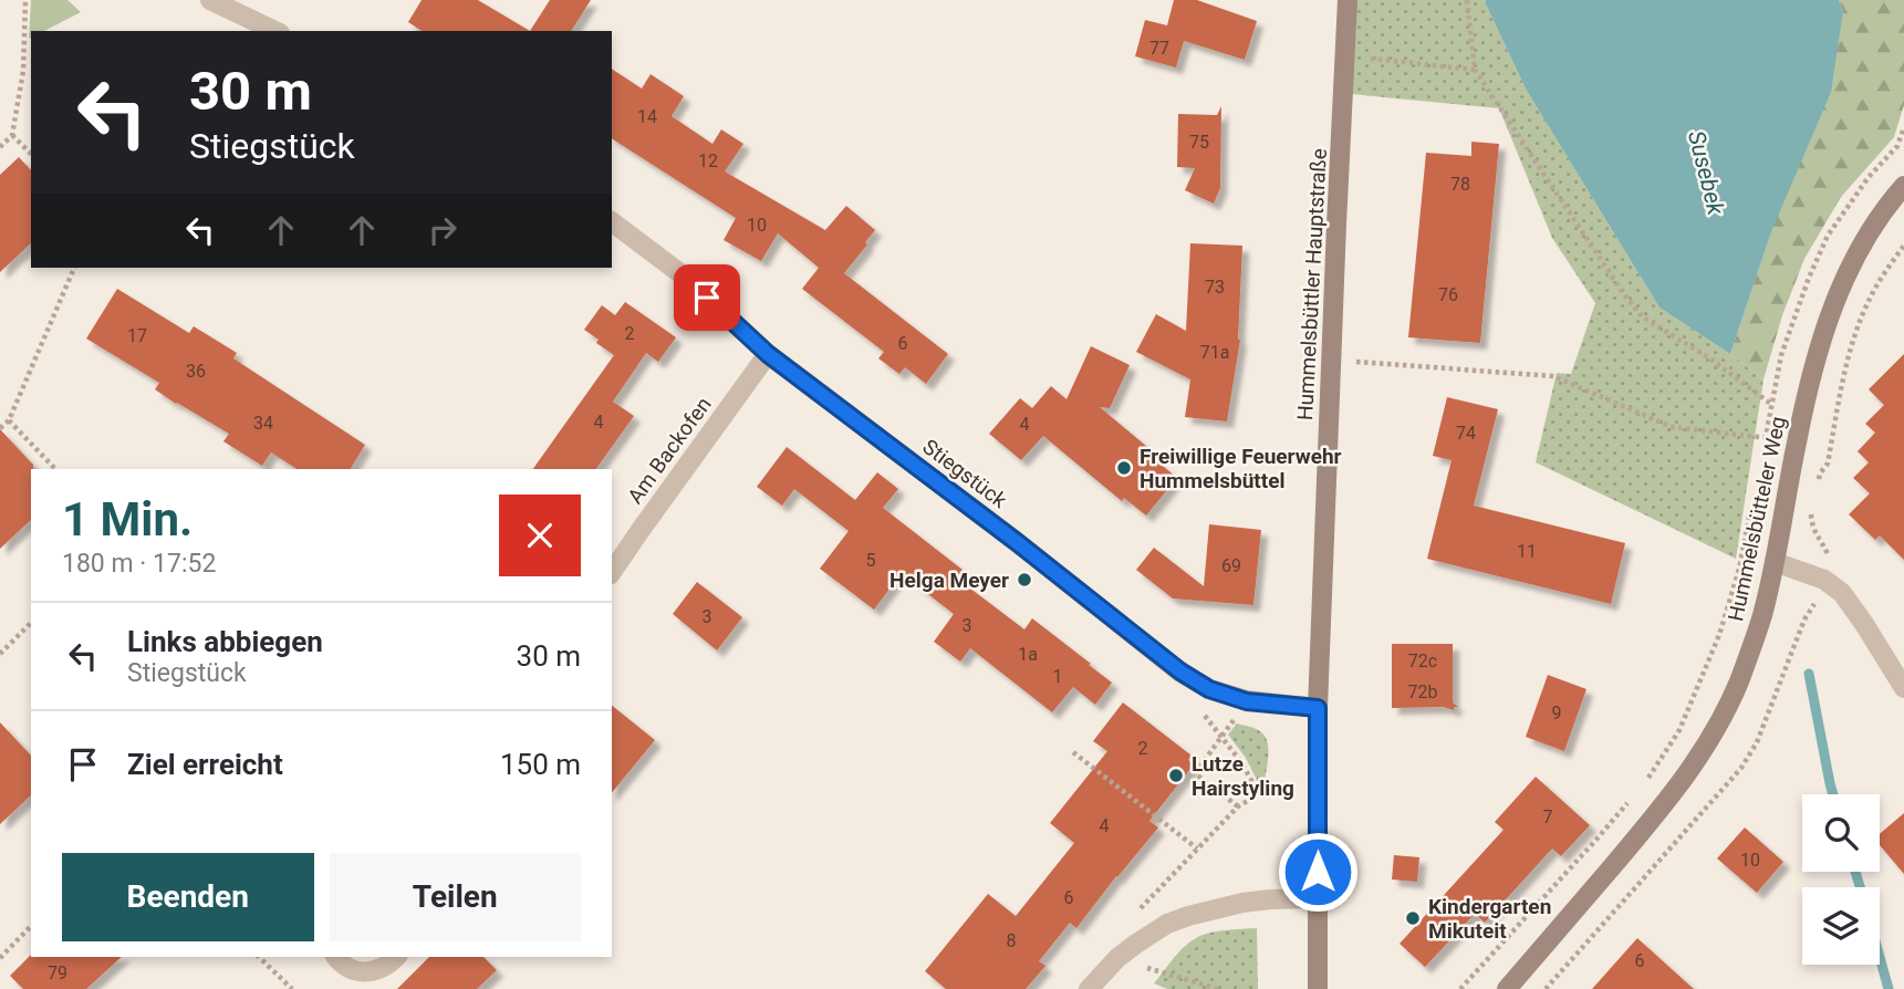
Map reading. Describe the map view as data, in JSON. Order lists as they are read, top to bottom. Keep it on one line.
{"streets":{"main road":["Hummelsbüttler Hauptstraße","Hummelsbütteler Weg"],"street":["Am Backofen","Stiegstück"]},"crossings":[["Hummelsbüttler Hauptstraße","Stiegstück"],["Am Backofen","Stiegstück"]],"water":["Susebek"],"places":["Freiwillige Feuerwehr Hummelsbüttel","Helga Meyer","Lutze Hairstyling","Kindergarten Mikuteit"],"house_numbers":["77","14","75","12","78","10","73","76","2","17","6","71a","36","4","34","4","74","11","5","69","3","3","1a","72c","1","72b","9","2","7","4","10","6","8","6","79"],"page":{"turn":["30 m","Stiegstück"],"heading":["1 Min.","180 m · 17:52"],"list":[{"name":"Links abbiegen","note":"Stiegstück","value":"30 m"},{"name":"Ziel erreicht","value":"150 m"}],"buttons":["Beenden","Teilen"]}}
